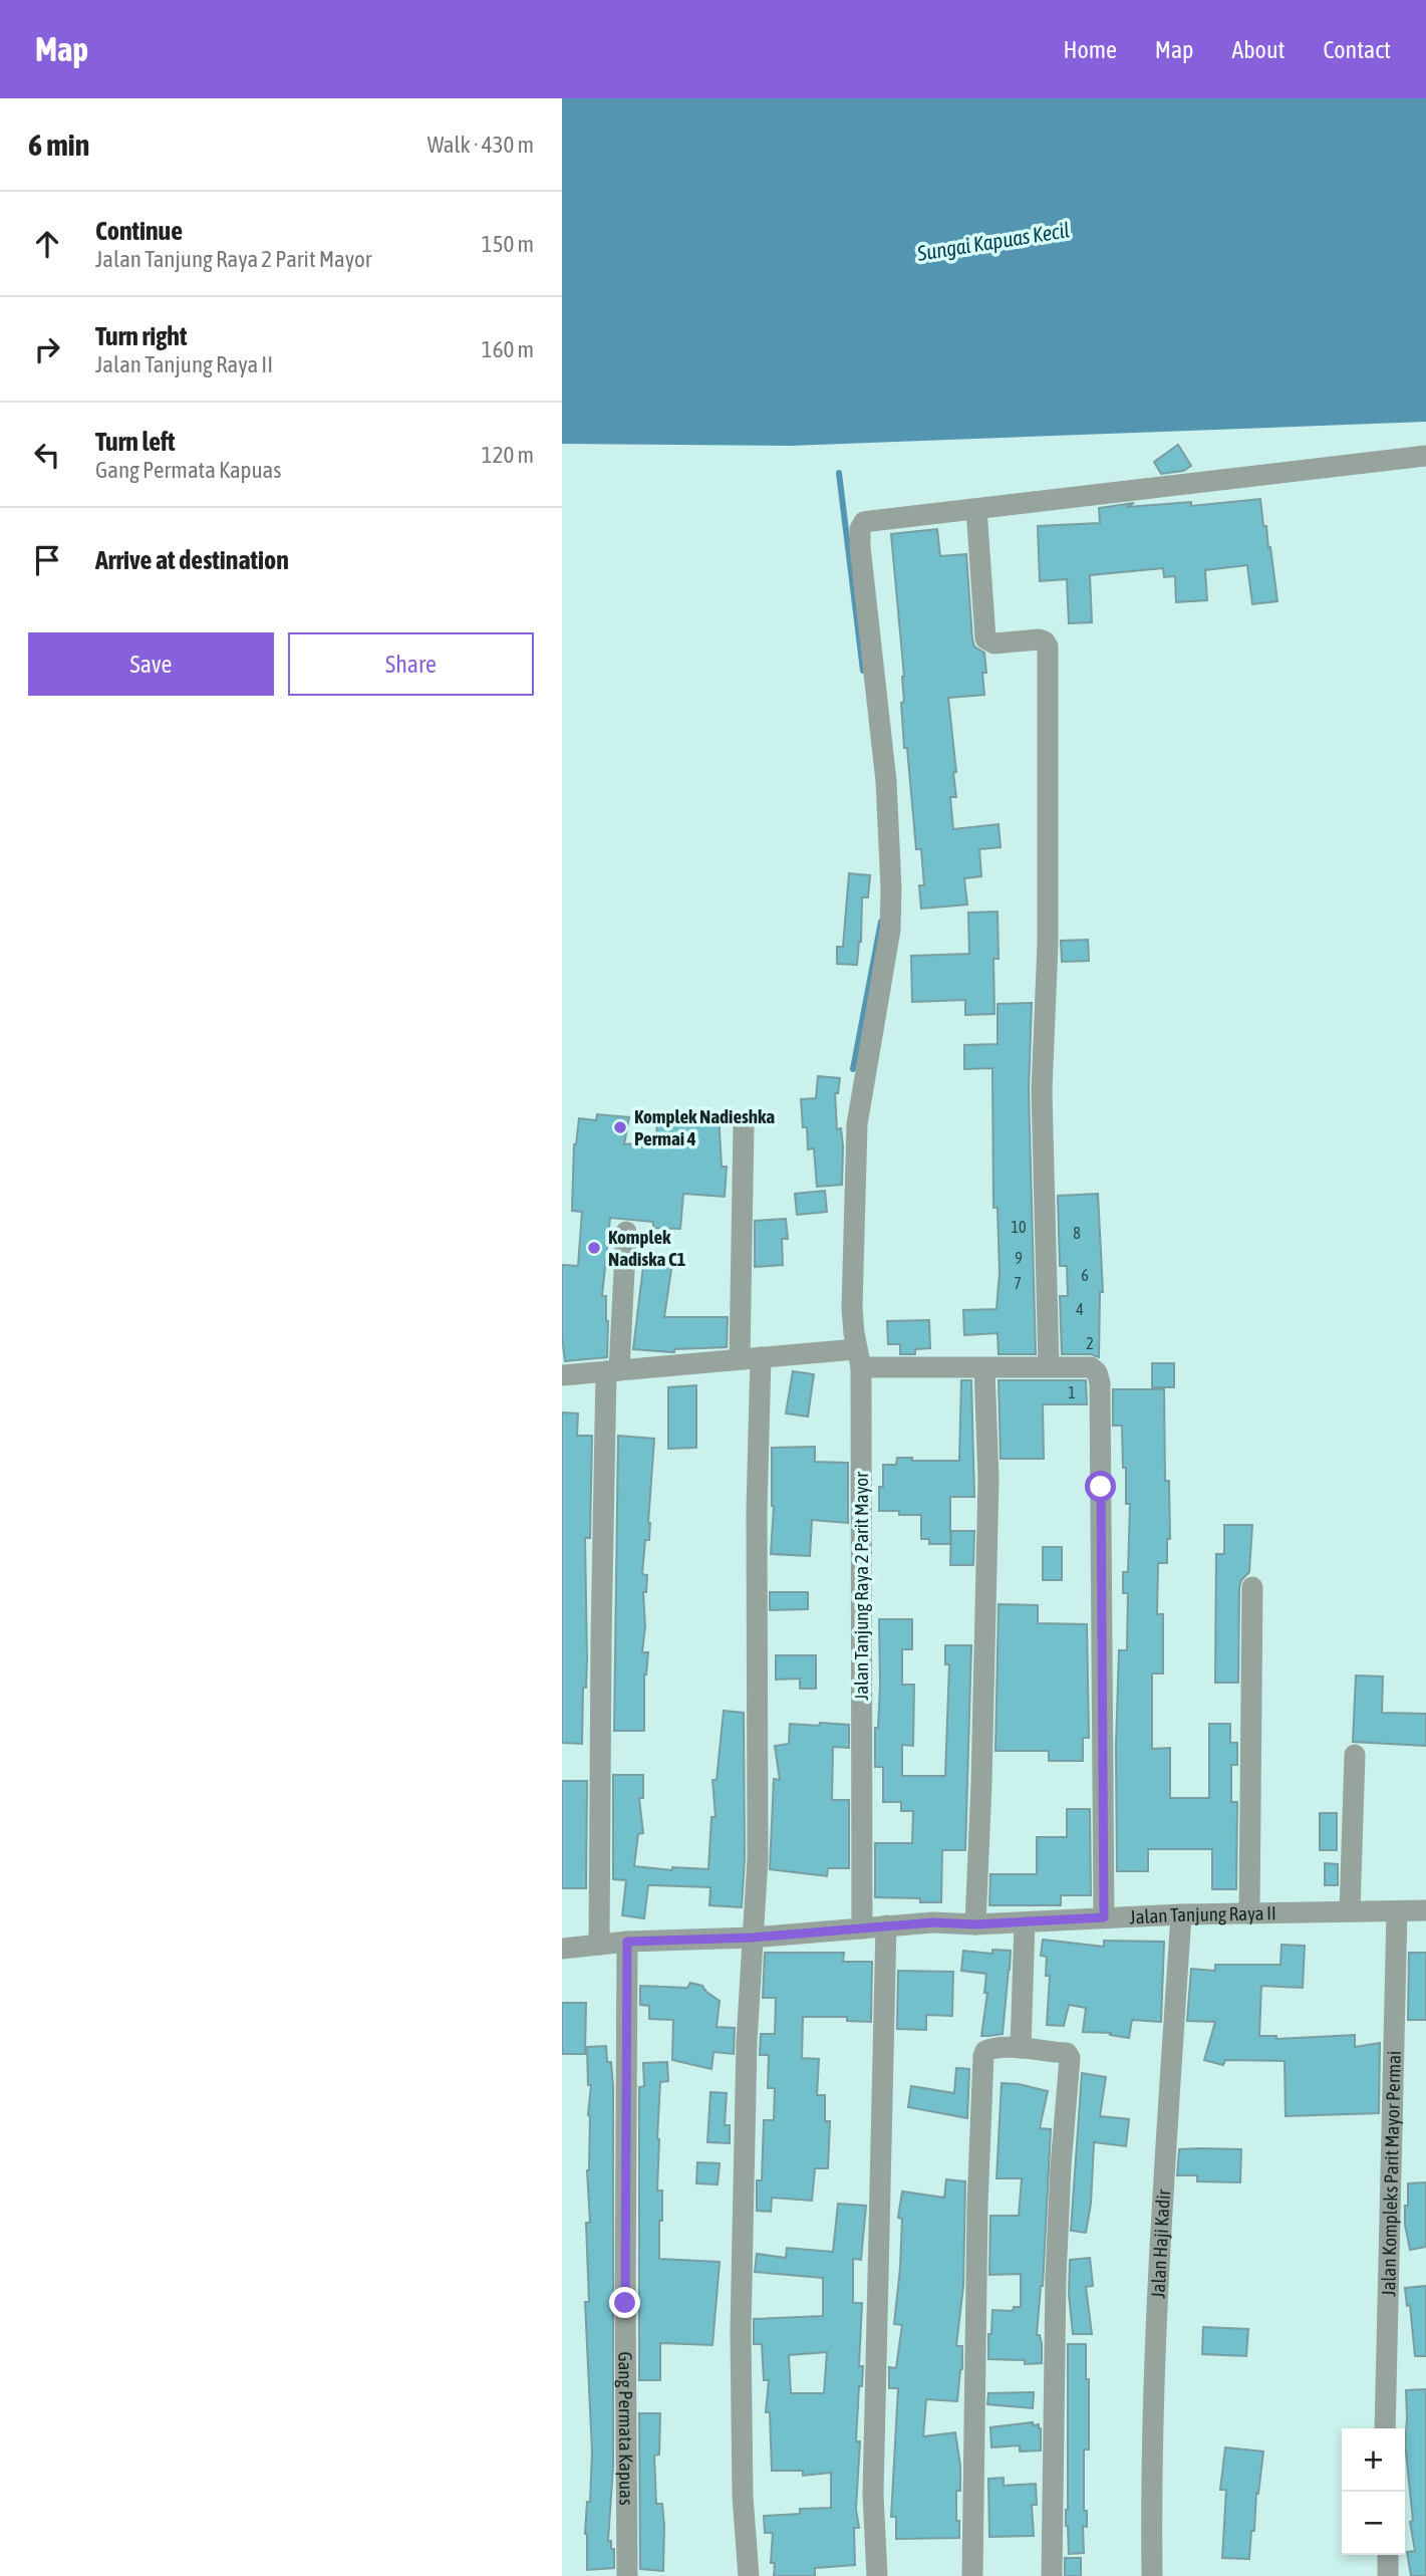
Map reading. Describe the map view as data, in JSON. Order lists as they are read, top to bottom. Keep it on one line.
{"streets":{"street":["Jalan Tanjung Raya 2 Parit Mayor","Jalan Tanjung Raya II","Jalan Kompleks Parit Mayor Permai","Jalan Haji Kadir","Gang Permata Kapuas"]},"crossings":[["Jalan Tanjung Raya 2 Parit Mayor","Jalan Tanjung Raya II"],["Jalan Tanjung Raya II","Jalan Kompleks Parit Mayor Permai"],["Jalan Tanjung Raya II","Jalan Haji Kadir"],["Jalan Tanjung Raya II","Gang Permata Kapuas"]],"water":["Sungai Kapuas Kecil"],"places":["Komplek Nadieshka Permai 4","Komplek Nadiska C1"],"house_numbers":["10","8","9","6","7","4","2","1"],"page":{"header":"Map","nav":["Home","Map","About","Contact"],"heading":["6 min","Walk · 430 m"],"list":[["Continue","Jalan Tanjung Raya 2 Parit Mayor","150 m"],["Turn right","Jalan Tanjung Raya II","160 m"],["Turn left","Gang Permata Kapuas","120 m"],"Arrive at destination"],"buttons":["Save","Share"],"map_buttons":["+","−"]}}
